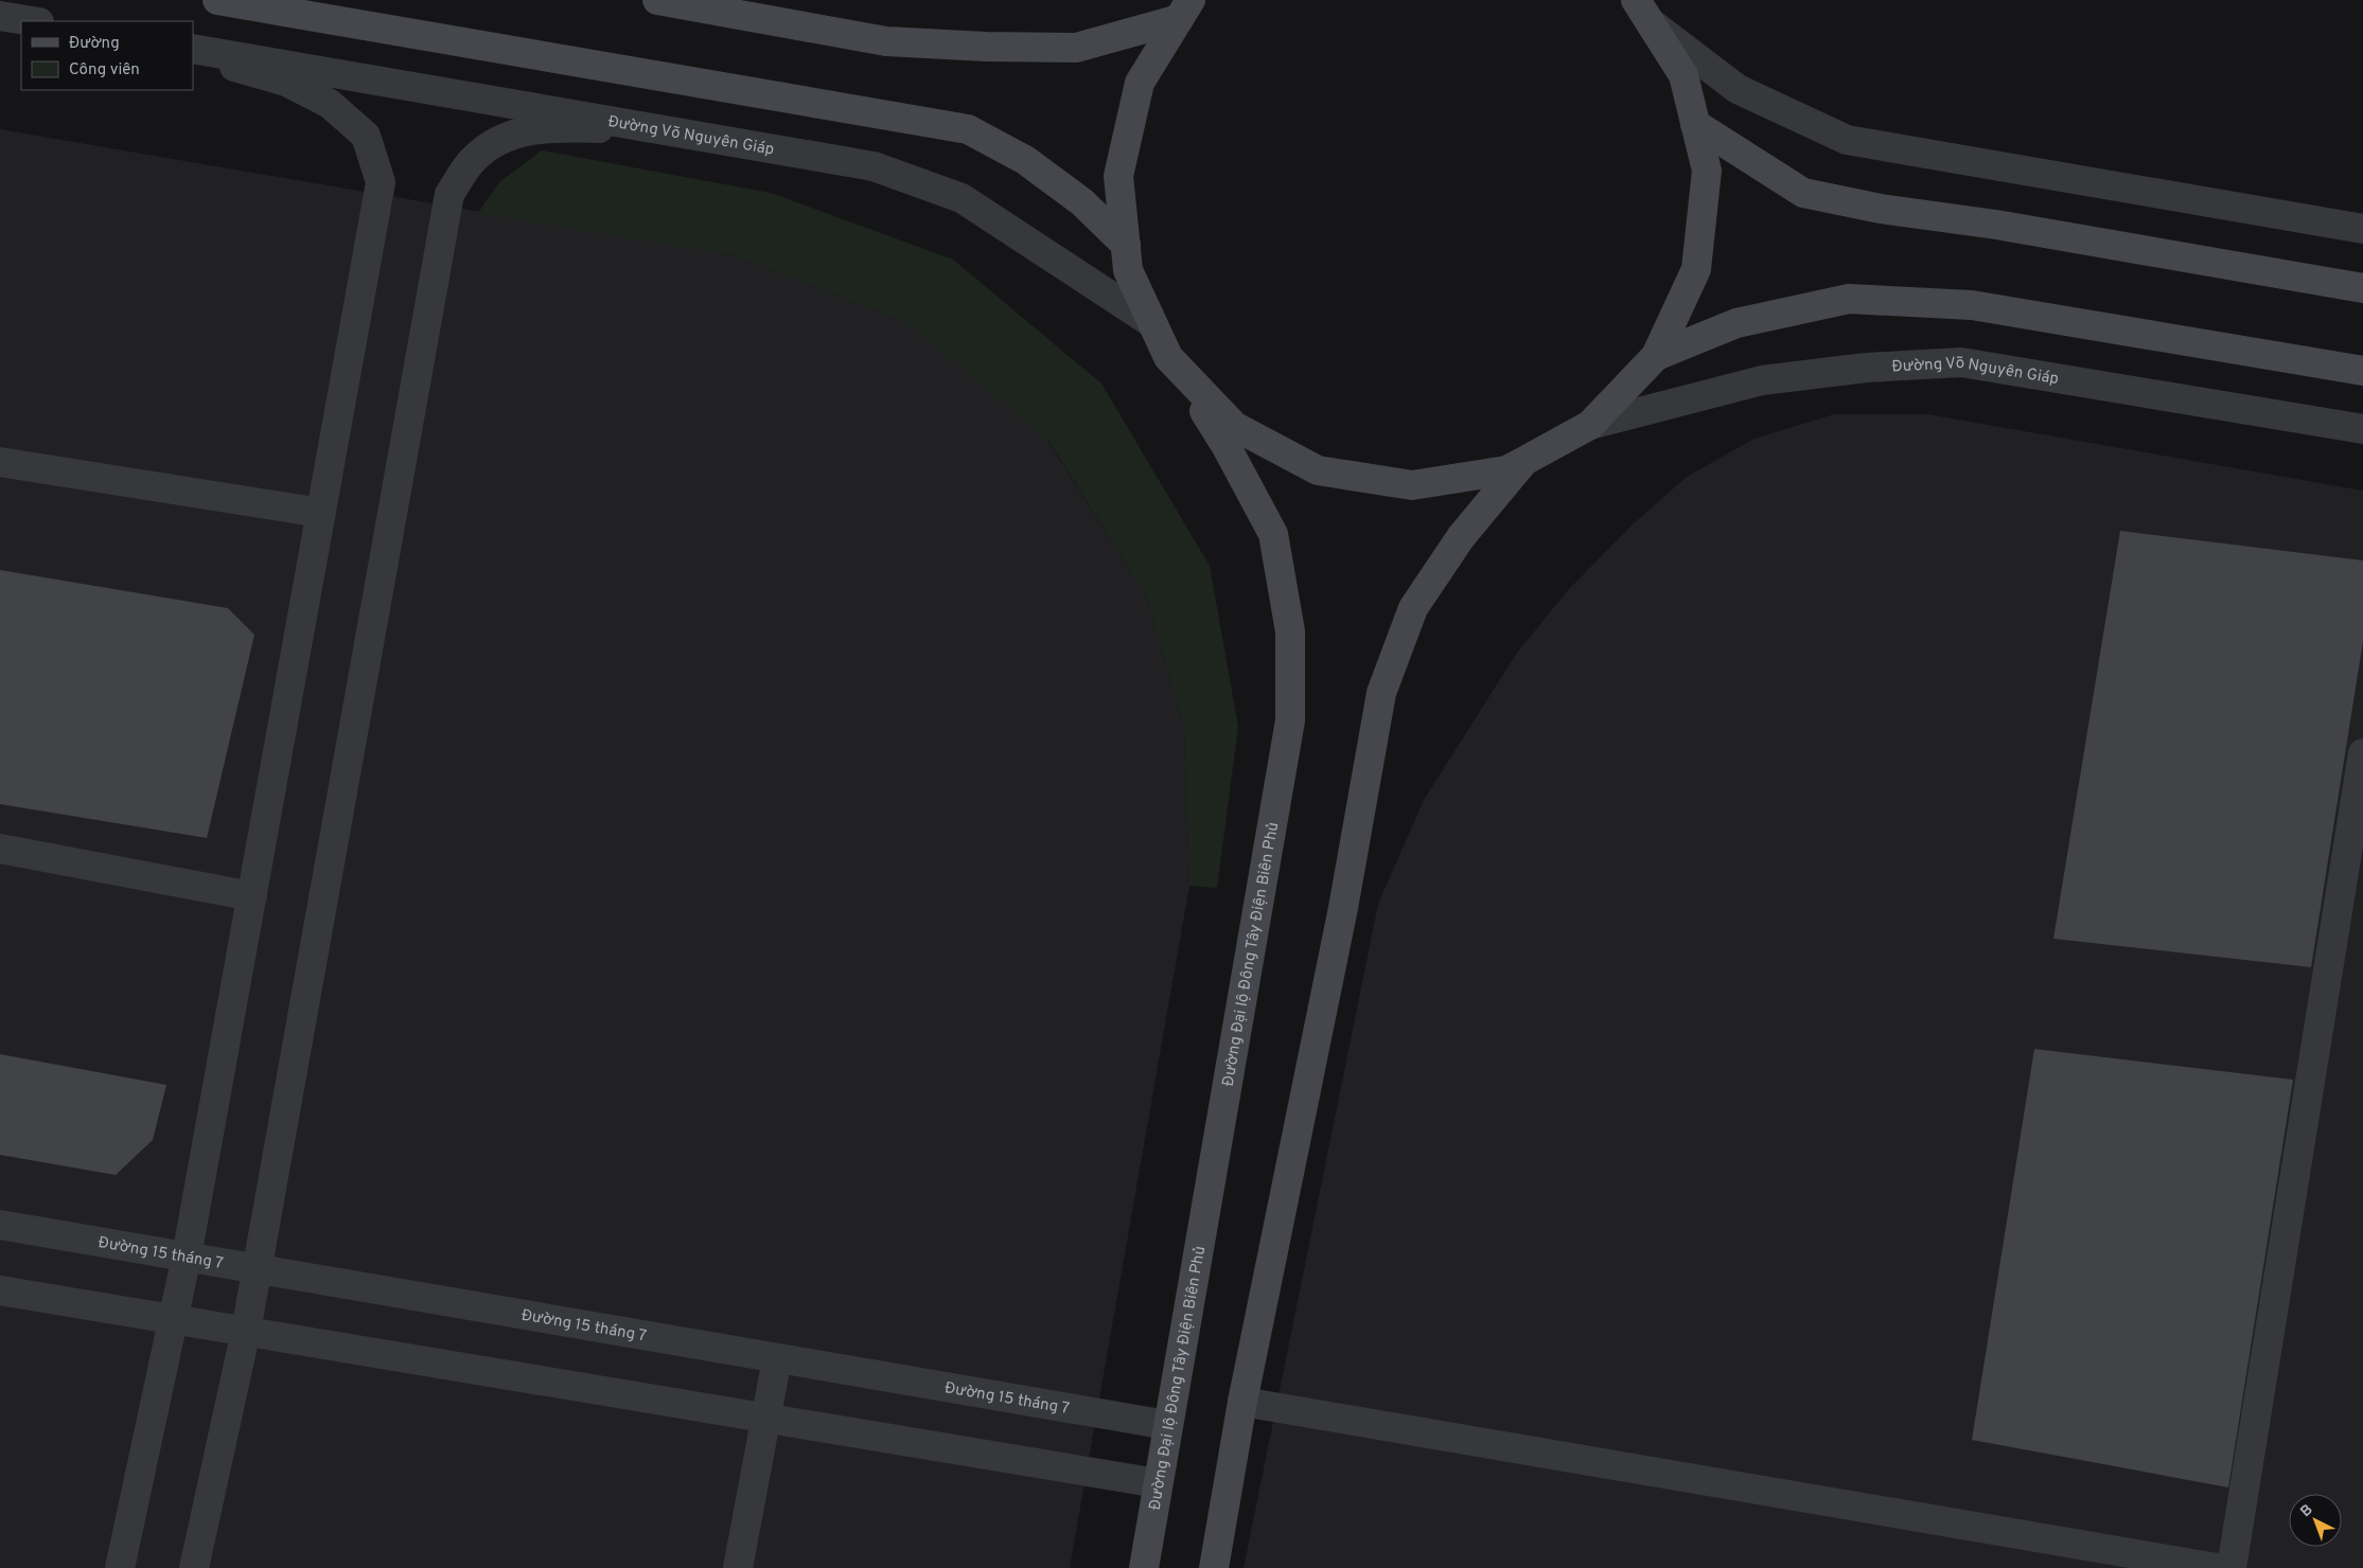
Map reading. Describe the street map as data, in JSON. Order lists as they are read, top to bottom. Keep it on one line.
{"streets":{"main road":["Đường Đại lộ Đông Tây Điện Biên Phủ"],"street":["Đường Võ Nguyên Giáp","Đường 15 tháng 7"]},"crossings":[["Đường Đại lộ Đông Tây Điện Biên Phủ","Đường 15 tháng 7"]],"legend":["Đường","Công viên"],"north":"top left"}
